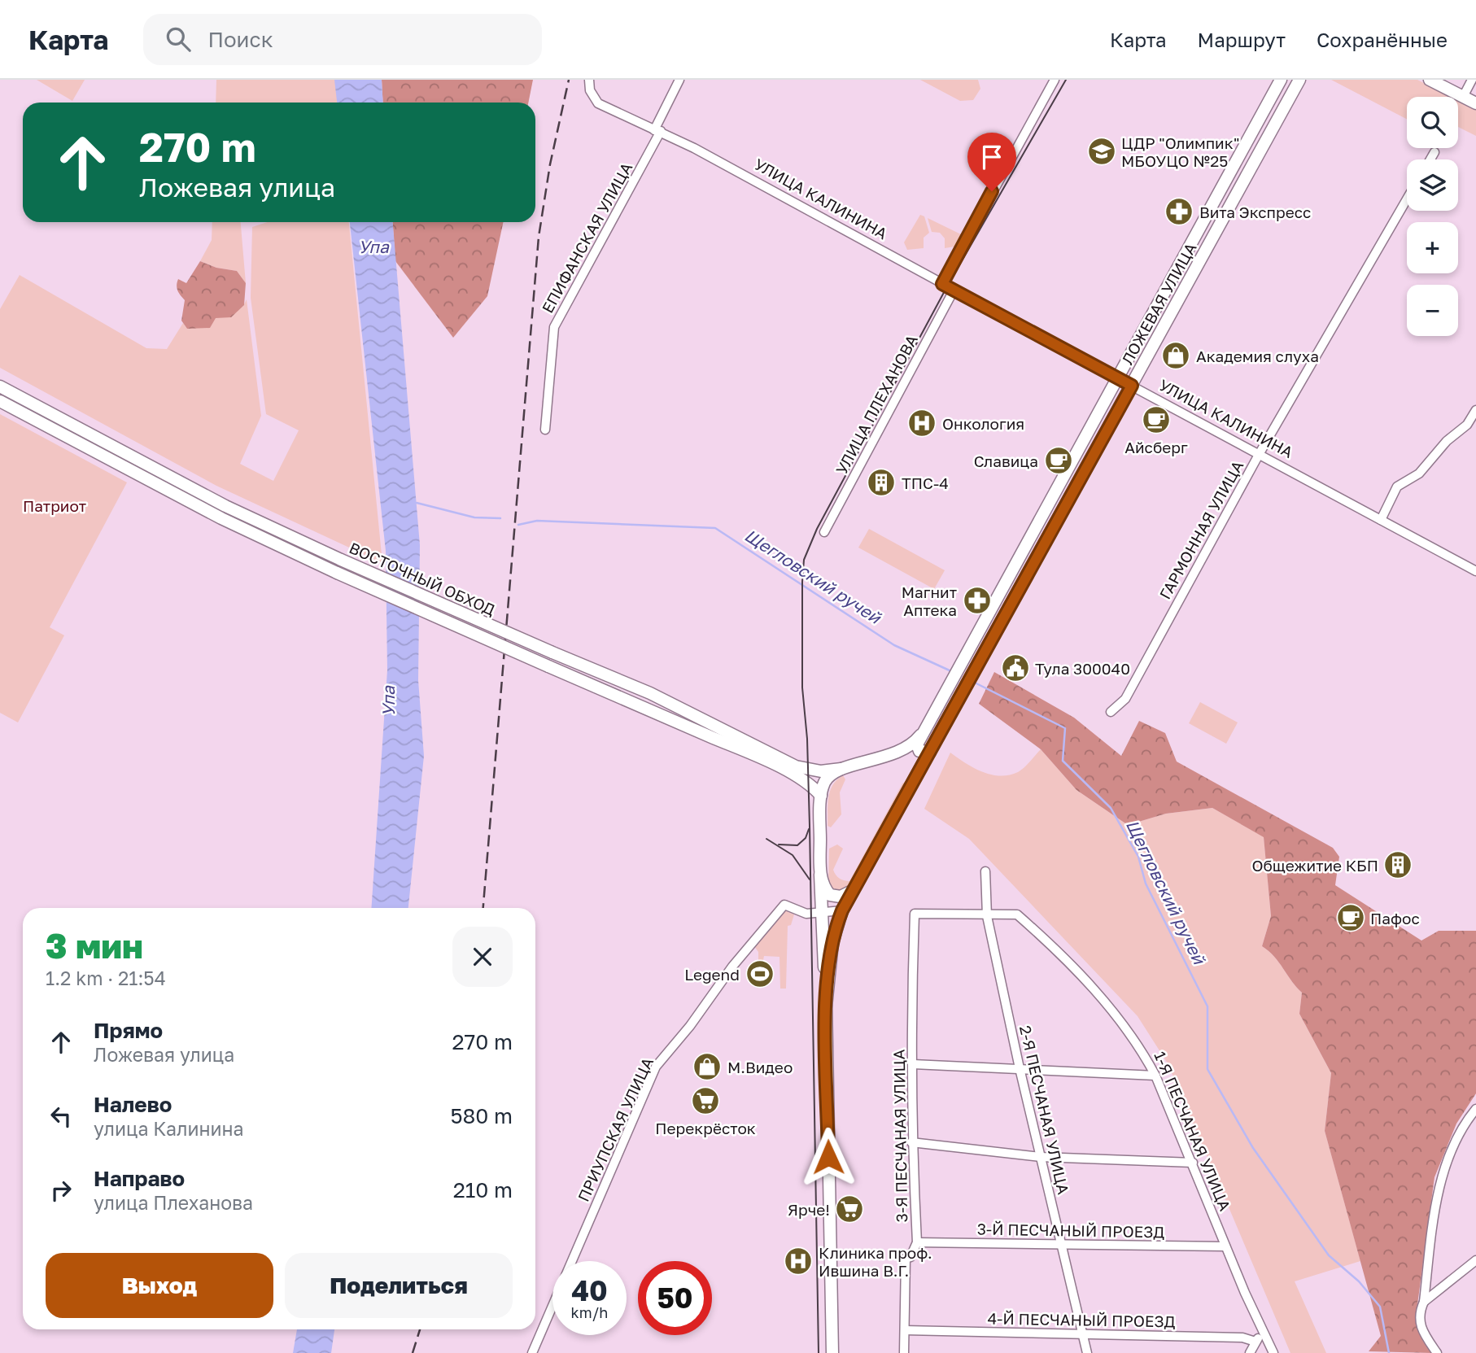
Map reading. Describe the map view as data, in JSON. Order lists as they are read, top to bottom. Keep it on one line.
{"streets":{"main road":["УЛИЦА КАЛИНИНА","ЛОЖЕВАЯ УЛИЦА","ВОСТОЧНЫЙ ОБХОД"],"street":["ЕПИФАНСКАЯ УЛИЦА","УЛИЦА ПЛЕХАНОВА","ГАРМОННАЯ УЛИЦА","2-Я ПЕСЧАНАЯ УЛИЦА","ПРИУПСКАЯ УЛИЦА","1-Я ПЕСЧАНАЯ УЛИЦА","3-Я ПЕСЧАНАЯ УЛИЦА","3-Й ПЕСЧАНЫЙ ПРОЕЗД","4-Й ПЕСЧАНЫЙ ПРОЕЗД"]},"crossings":[["УЛИЦА КАЛИНИНА","ЕПИФАНСКАЯ УЛИЦА"],["УЛИЦА КАЛИНИНА","ЛОЖЕВАЯ УЛИЦА"],["УЛИЦА КАЛИНИНА","УЛИЦА ПЛЕХАНОВА"],["УЛИЦА КАЛИНИНА","ГАРМОННАЯ УЛИЦА"],["ЛОЖЕВАЯ УЛИЦА","ВОСТОЧНЫЙ ОБХОД"],["ЛОЖЕВАЯ УЛИЦА","ПРИУПСКАЯ УЛИЦА"],["2-Я ПЕСЧАНАЯ УЛИЦА","1-Я ПЕСЧАНАЯ УЛИЦА"],["2-Я ПЕСЧАНАЯ УЛИЦА","3-Й ПЕСЧАНЫЙ ПРОЕЗД"],["2-Я ПЕСЧАНАЯ УЛИЦА","4-Й ПЕСЧАНЫЙ ПРОЕЗД"],["1-Я ПЕСЧАНАЯ УЛИЦА","3-Я ПЕСЧАНАЯ УЛИЦА"],["1-Я ПЕСЧАНАЯ УЛИЦА","3-Й ПЕСЧАНЫЙ ПРОЕЗД"],["3-Я ПЕСЧАНАЯ УЛИЦА","3-Й ПЕСЧАНЫЙ ПРОЕЗД"],["3-Я ПЕСЧАНАЯ УЛИЦА","4-Й ПЕСЧАНЫЙ ПРОЕЗД"]],"water":["Упа","Щегловский ручей"],"parks":["Патриот"],"places":{"school or university":["ЦДР \"Олимпик\" МБОУЦО №25"],"pharmacy":["Вита Экспресс","Магнит Аптека"],"shop":["Академия слуха","М.Видео"],"cafe":["Айсберг","Славица","Пафос"],"hospital":["Онкология","Клиника проф. Ившина В.Г."],"building":["ТПС-4","Общежитие КБП"],"public building":["Тула 300040"],"sports":["Legend"],"supermarket":["Перекрёсток","Ярче!"]},"page":{"header":"Карта","search":"Поиск","nav":["Карта","Маршрут","Сохранённые"],"map_buttons":["+","−"],"turn":["270 m","Ложевая улица"],"heading":["3 мин","1.2 km · 21:54"],"list":[{"name":"Прямо","note":"Ложевая улица","value":"270 m"},{"name":"Налево","note":"улица Калинина","value":"580 m"},{"name":"Направо","note":"улица Плеханова","value":"210 m"}],"buttons":["Выход","Поделиться"],"speed":"40 km/h","limit":"50"}}
